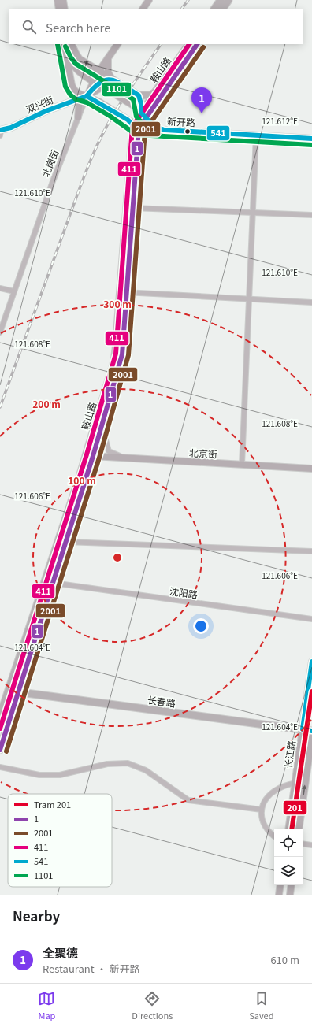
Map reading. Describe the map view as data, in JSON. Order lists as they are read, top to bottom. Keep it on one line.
{"streets":{"main road":["鞍山路","双兴街","新开路","北京街","长春路","长江路"],"street":["北岗街","沈阳路"]},"crossings":[["鞍山路","新开路"],["鞍山路","北京街"],["鞍山路","沈阳路"],["鞍山路","长春路"],["双兴街","北岗街"],["长春路","长江路"]],"lines":["transit line 1","transit line 411","transit line 1101","transit line 2001","transit line 541","tram line 201"],"legend":["Tram 201","1","2001","411","541","1101"],"page":{"search":"Search here","pins":"1","heading":"Nearby","list":[{"mark":"1","name":"全聚德","note":"Restaurant · 新开路","value":"610 m"}],"nav":["Map","Directions","Saved"]},"coordinates":["121.612°E","121.610°E","121.608°E","121.606°E","121.604°E"],"rings":["300 m","200 m","100 m"]}
